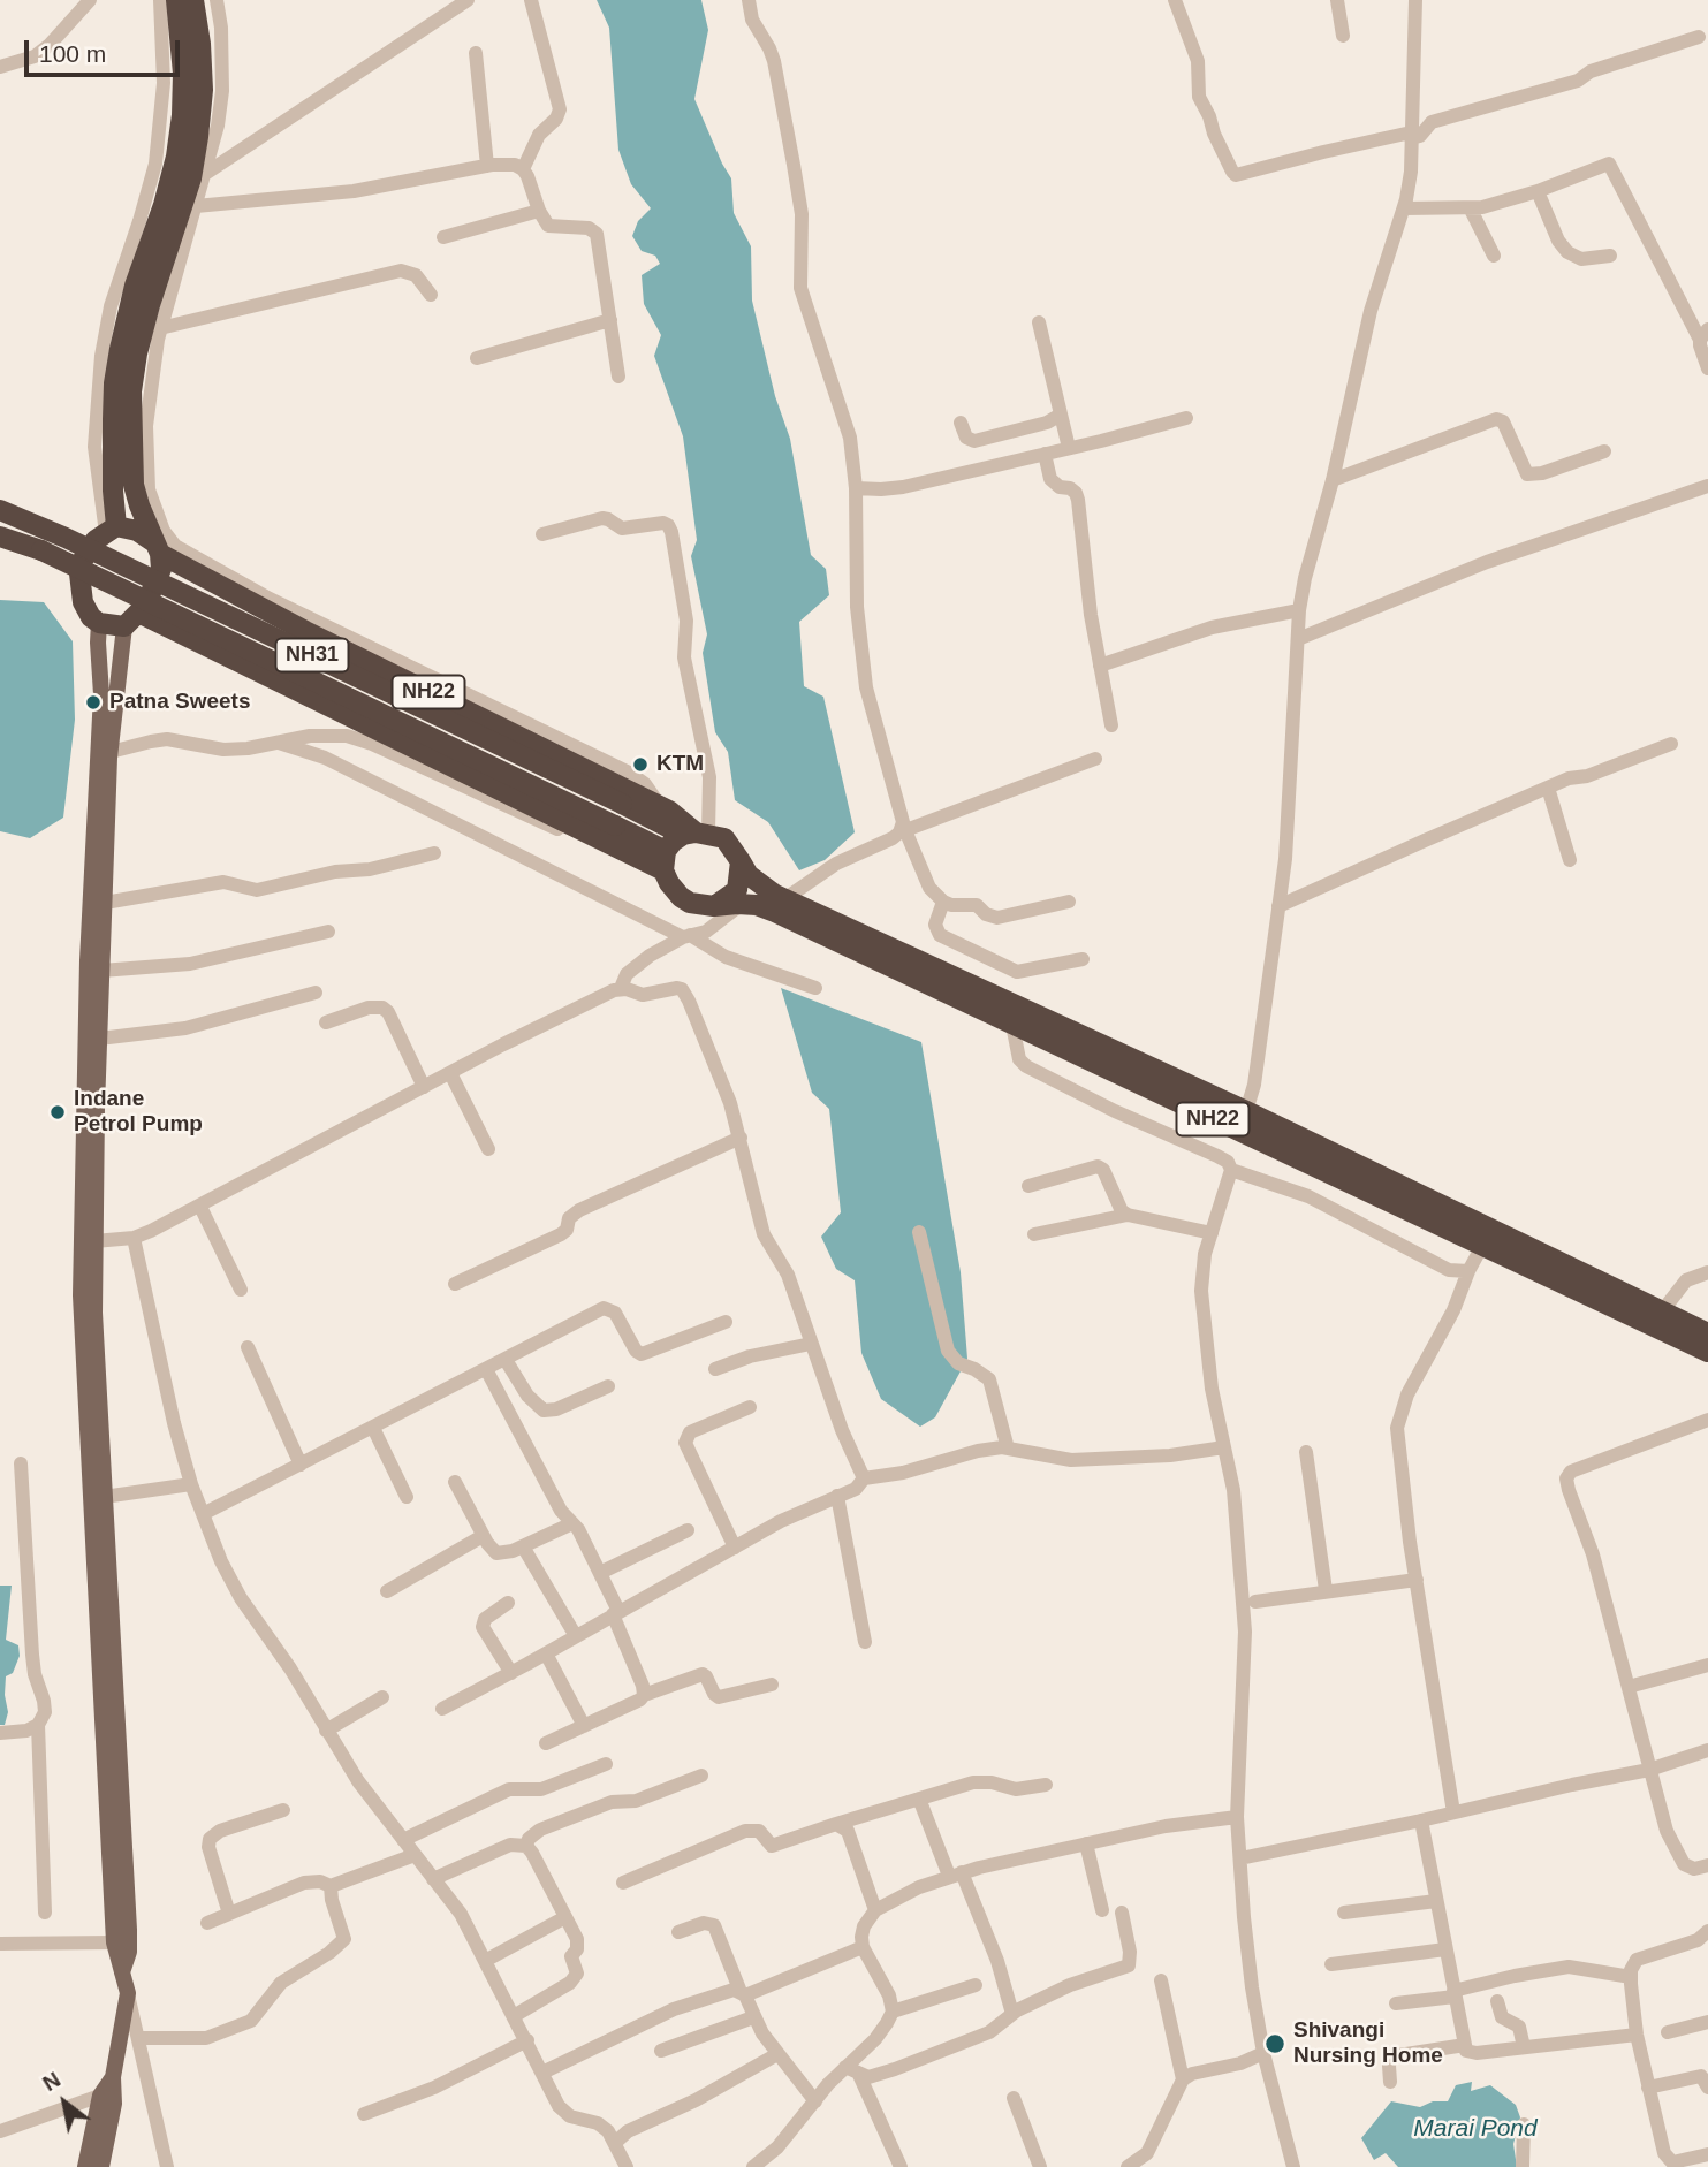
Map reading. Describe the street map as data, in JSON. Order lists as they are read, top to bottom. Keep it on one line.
{"streets":{"highway":["NH31","NH22"]},"crossings":[["NH31","NH22"]],"water":["Marai Pond"],"places":["Patna Sweets","KTM","Indane Petrol Pump","Shivangi Nursing Home"],"scale_bar":"100 m","north":"top left"}
